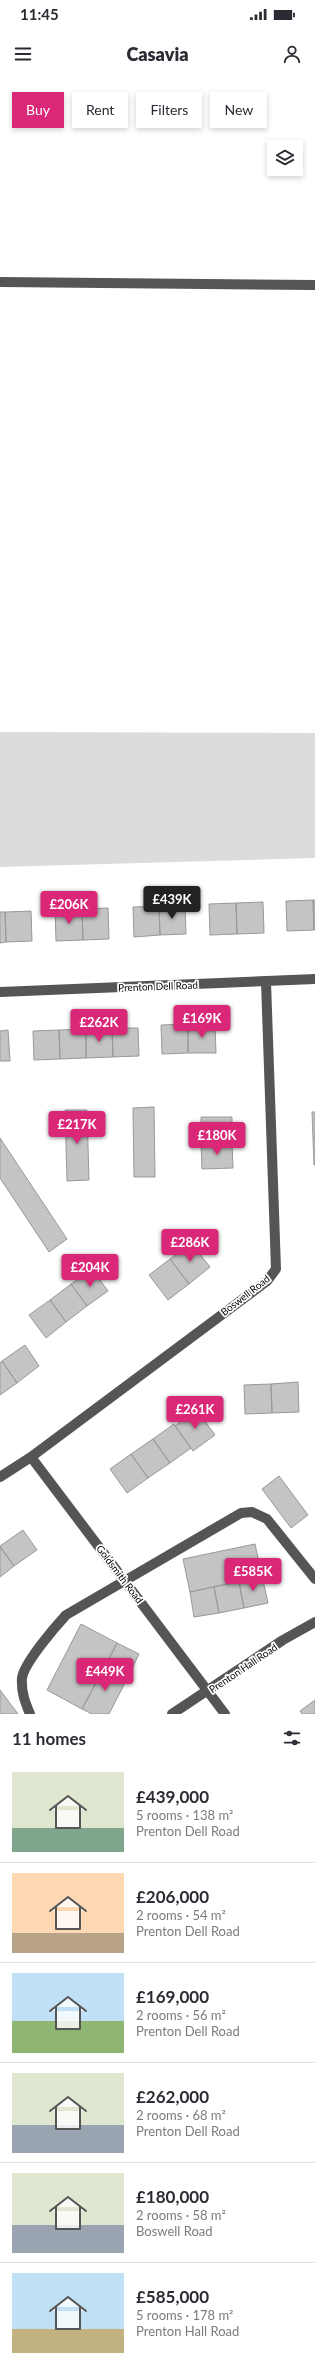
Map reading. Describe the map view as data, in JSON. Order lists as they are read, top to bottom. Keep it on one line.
{"streets":{"street":["Prenton Dell Road","Boswell Road","Goldsmith Road","Prenton Hall Road"]},"crossings":[["Prenton Dell Road","Boswell Road"],["Boswell Road","Goldsmith Road"],["Goldsmith Road","Prenton Hall Road"]],"page":{"status":"11:45","header":"Casavia","chip":["Buy","Rent","Filters","New"],"price":["£439K","£206K","£169K","£262K","£217K","£180K","£286K","£204K","£261K","£585K","£449K"],"heading":"11 homes","list":[{"name":"£439,000","note":"5 rooms · 138 m² · Prenton Dell Road"},{"name":"£206,000","note":"2 rooms · 54 m² · Prenton Dell Road"},{"name":"£169,000","note":"2 rooms · 56 m² · Prenton Dell Road"},{"name":"£262,000","note":"2 rooms · 68 m² · Prenton Dell Road"},{"name":"£180,000","note":"2 rooms · 58 m² · Boswell Road"},{"name":"£585,000","note":"5 rooms · 178 m² · Prenton Hall Road"}]}}
